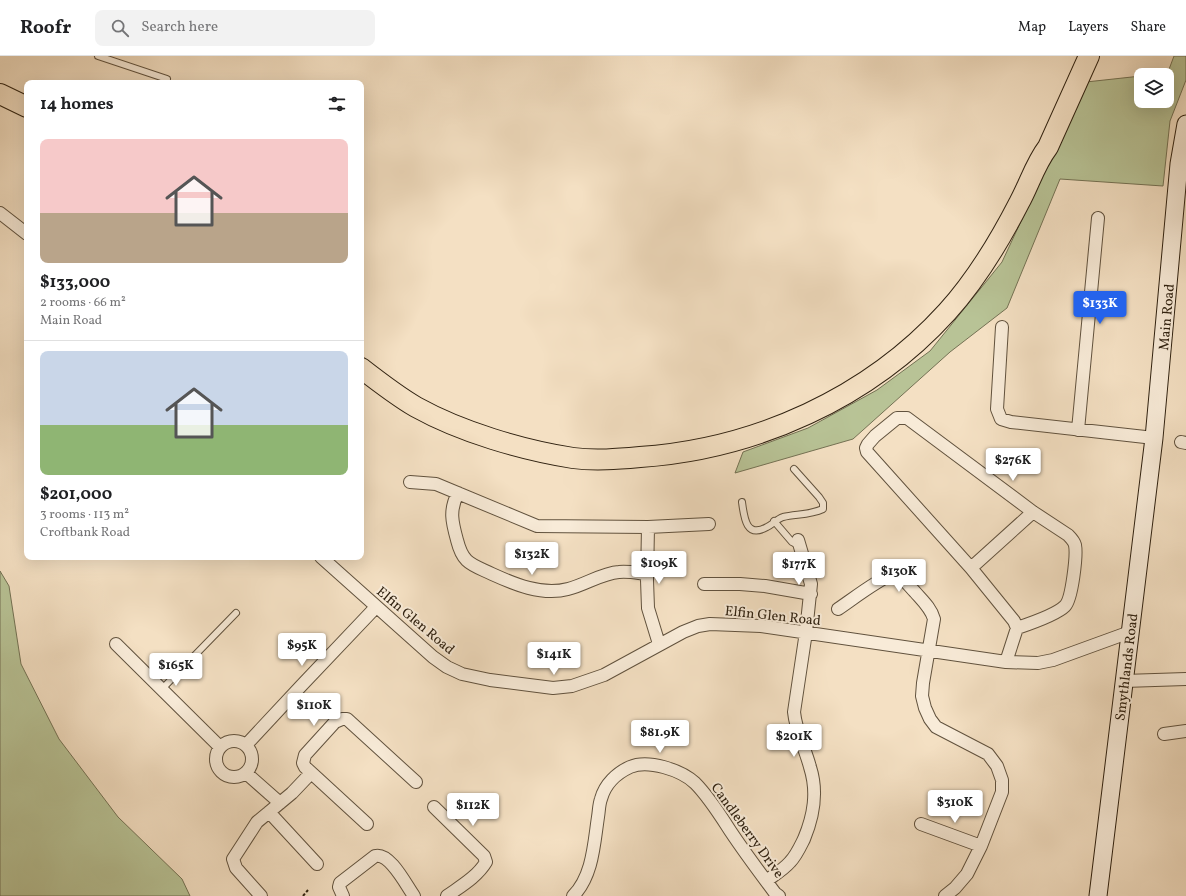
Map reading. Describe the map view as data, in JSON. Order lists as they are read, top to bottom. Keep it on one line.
{"streets":{"main road":["Main Road","Smythlands Road"],"street":["Elfin Glen Road","Candleberry Drive"]},"crossings":[["Main Road","Smythlands Road"],["Elfin Glen Road","Smythlands Road"]],"page":{"header":"Roofr","search":"Search here","nav":["Map","Layers","Share"],"heading":"14 homes","list":[{"name":"$133,000","note":"2 rooms · 66 m² · Main Road"},{"name":"$201,000","note":"3 rooms · 113 m² · Croftbank Road"}],"price":["$133K","$276K","$132K","$109K","$177K","$130K","$95K","$141K","$165K","$110K","$81.9K","$201K","$310K","$112K"]}}
